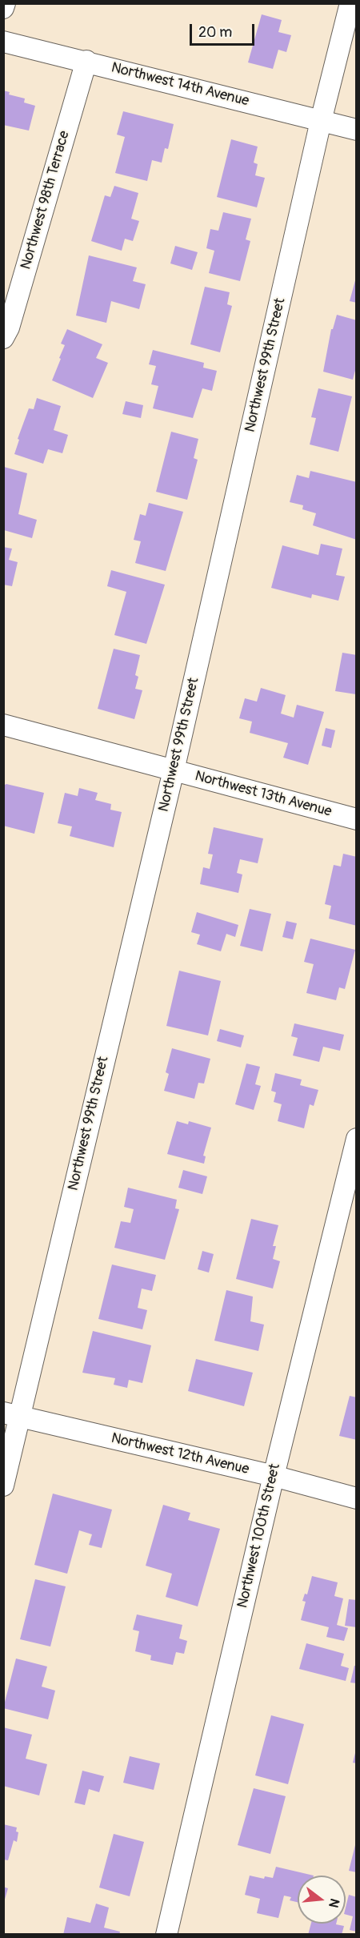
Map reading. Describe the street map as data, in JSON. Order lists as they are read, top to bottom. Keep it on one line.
{"streets":{"street":["Northwest 14th Avenue","Northwest 98th Terrace","Northwest 99th Street","Northwest 13th Avenue","Northwest 12th Avenue","Northwest 100th Street"]},"crossings":[["Northwest 14th Avenue","Northwest 98th Terrace"],["Northwest 14th Avenue","Northwest 99th Street"],["Northwest 99th Street","Northwest 13th Avenue"],["Northwest 99th Street","Northwest 12th Avenue"],["Northwest 12th Avenue","Northwest 100th Street"]],"scale_bar":"20 m","north":"right"}
